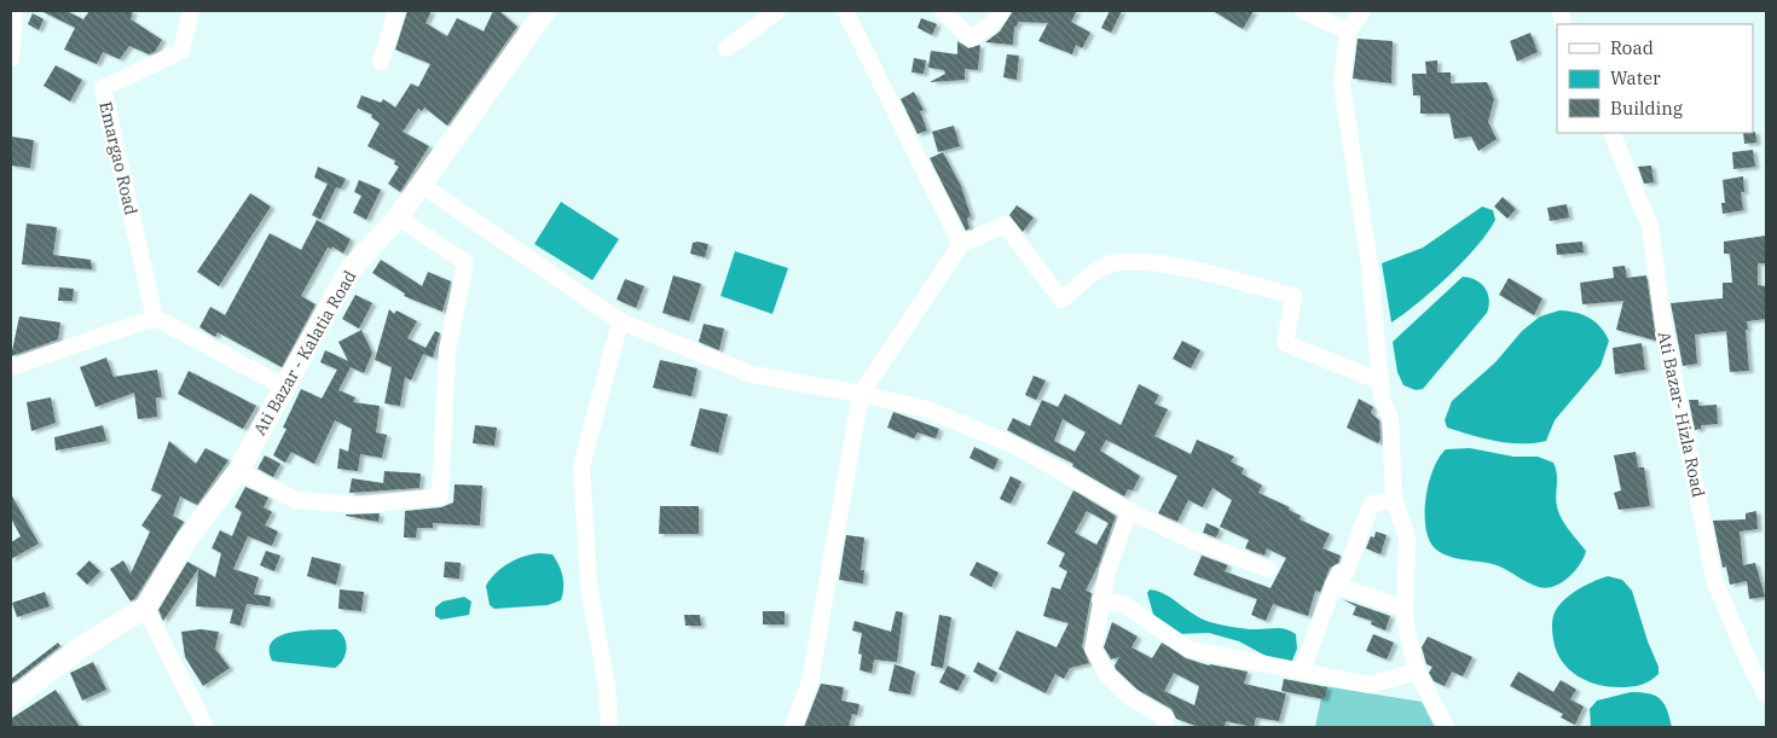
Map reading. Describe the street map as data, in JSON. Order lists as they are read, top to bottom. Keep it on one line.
{"streets":{"main road":["Ati Bazar - Kalatia Road"],"street":["Emargao Road","Ati Bazar- Hizla Road"]},"legend":["Road","Water","Building"]}
